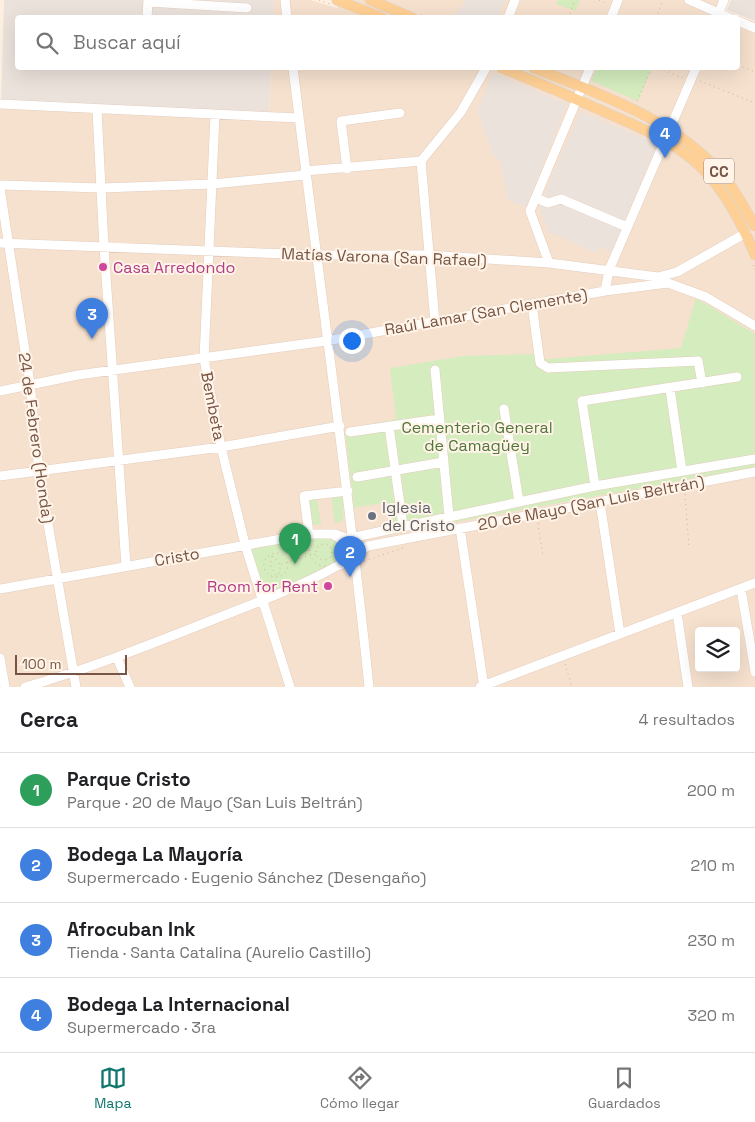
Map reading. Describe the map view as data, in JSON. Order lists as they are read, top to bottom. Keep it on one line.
{"streets":{"main road":["CC"],"street":["Matías Varona (San Rafael)","Raúl Lamar (San Clemente)","Bembeta","24 de Febrero (Honda)","20 de Mayo (San Luis Beltrán)","Cristo"]},"crossings":[["CC","Matías Varona (San Rafael)"],["Matías Varona (San Rafael)","Raúl Lamar (San Clemente)"],["Matías Varona (San Rafael)","Bembeta"],["Matías Varona (San Rafael)","24 de Febrero (Honda)"],["Raúl Lamar (San Clemente)","Bembeta"],["Raúl Lamar (San Clemente)","24 de Febrero (Honda)"],["Bembeta","20 de Mayo (San Luis Beltrán)"],["Bembeta","Cristo"],["24 de Febrero (Honda)","20 de Mayo (San Luis Beltrán)"],["24 de Febrero (Honda)","Cristo"],["20 de Mayo (San Luis Beltrán)","Cristo"]],"parks":["Cementerio General de Camagüey"],"places":["Casa Arredondo","Iglesia del Cristo","Room for Rent"],"scale_bar":"100 m","page":{"search":"Buscar aquí","pins":["4","3","1","2"],"scale":"100 m","heading":["Cerca","4 resultados"],"list":[{"mark":"1","name":"Parque Cristo","note":"Parque · 20 de Mayo (San Luis Beltrán)","value":"200 m"},{"mark":"2","name":"Bodega La Mayoría","note":"Supermercado · Eugenio Sánchez (Desengaño)","value":"210 m"},{"mark":"3","name":"Afrocuban Ink","note":"Tienda · Santa Catalina (Aurelio Castillo)","value":"230 m"},{"mark":"4","name":"Bodega La Internacional","note":"Supermercado · 3ra","value":"320 m"}],"nav":["Mapa","Cómo llegar","Guardados"]}}
